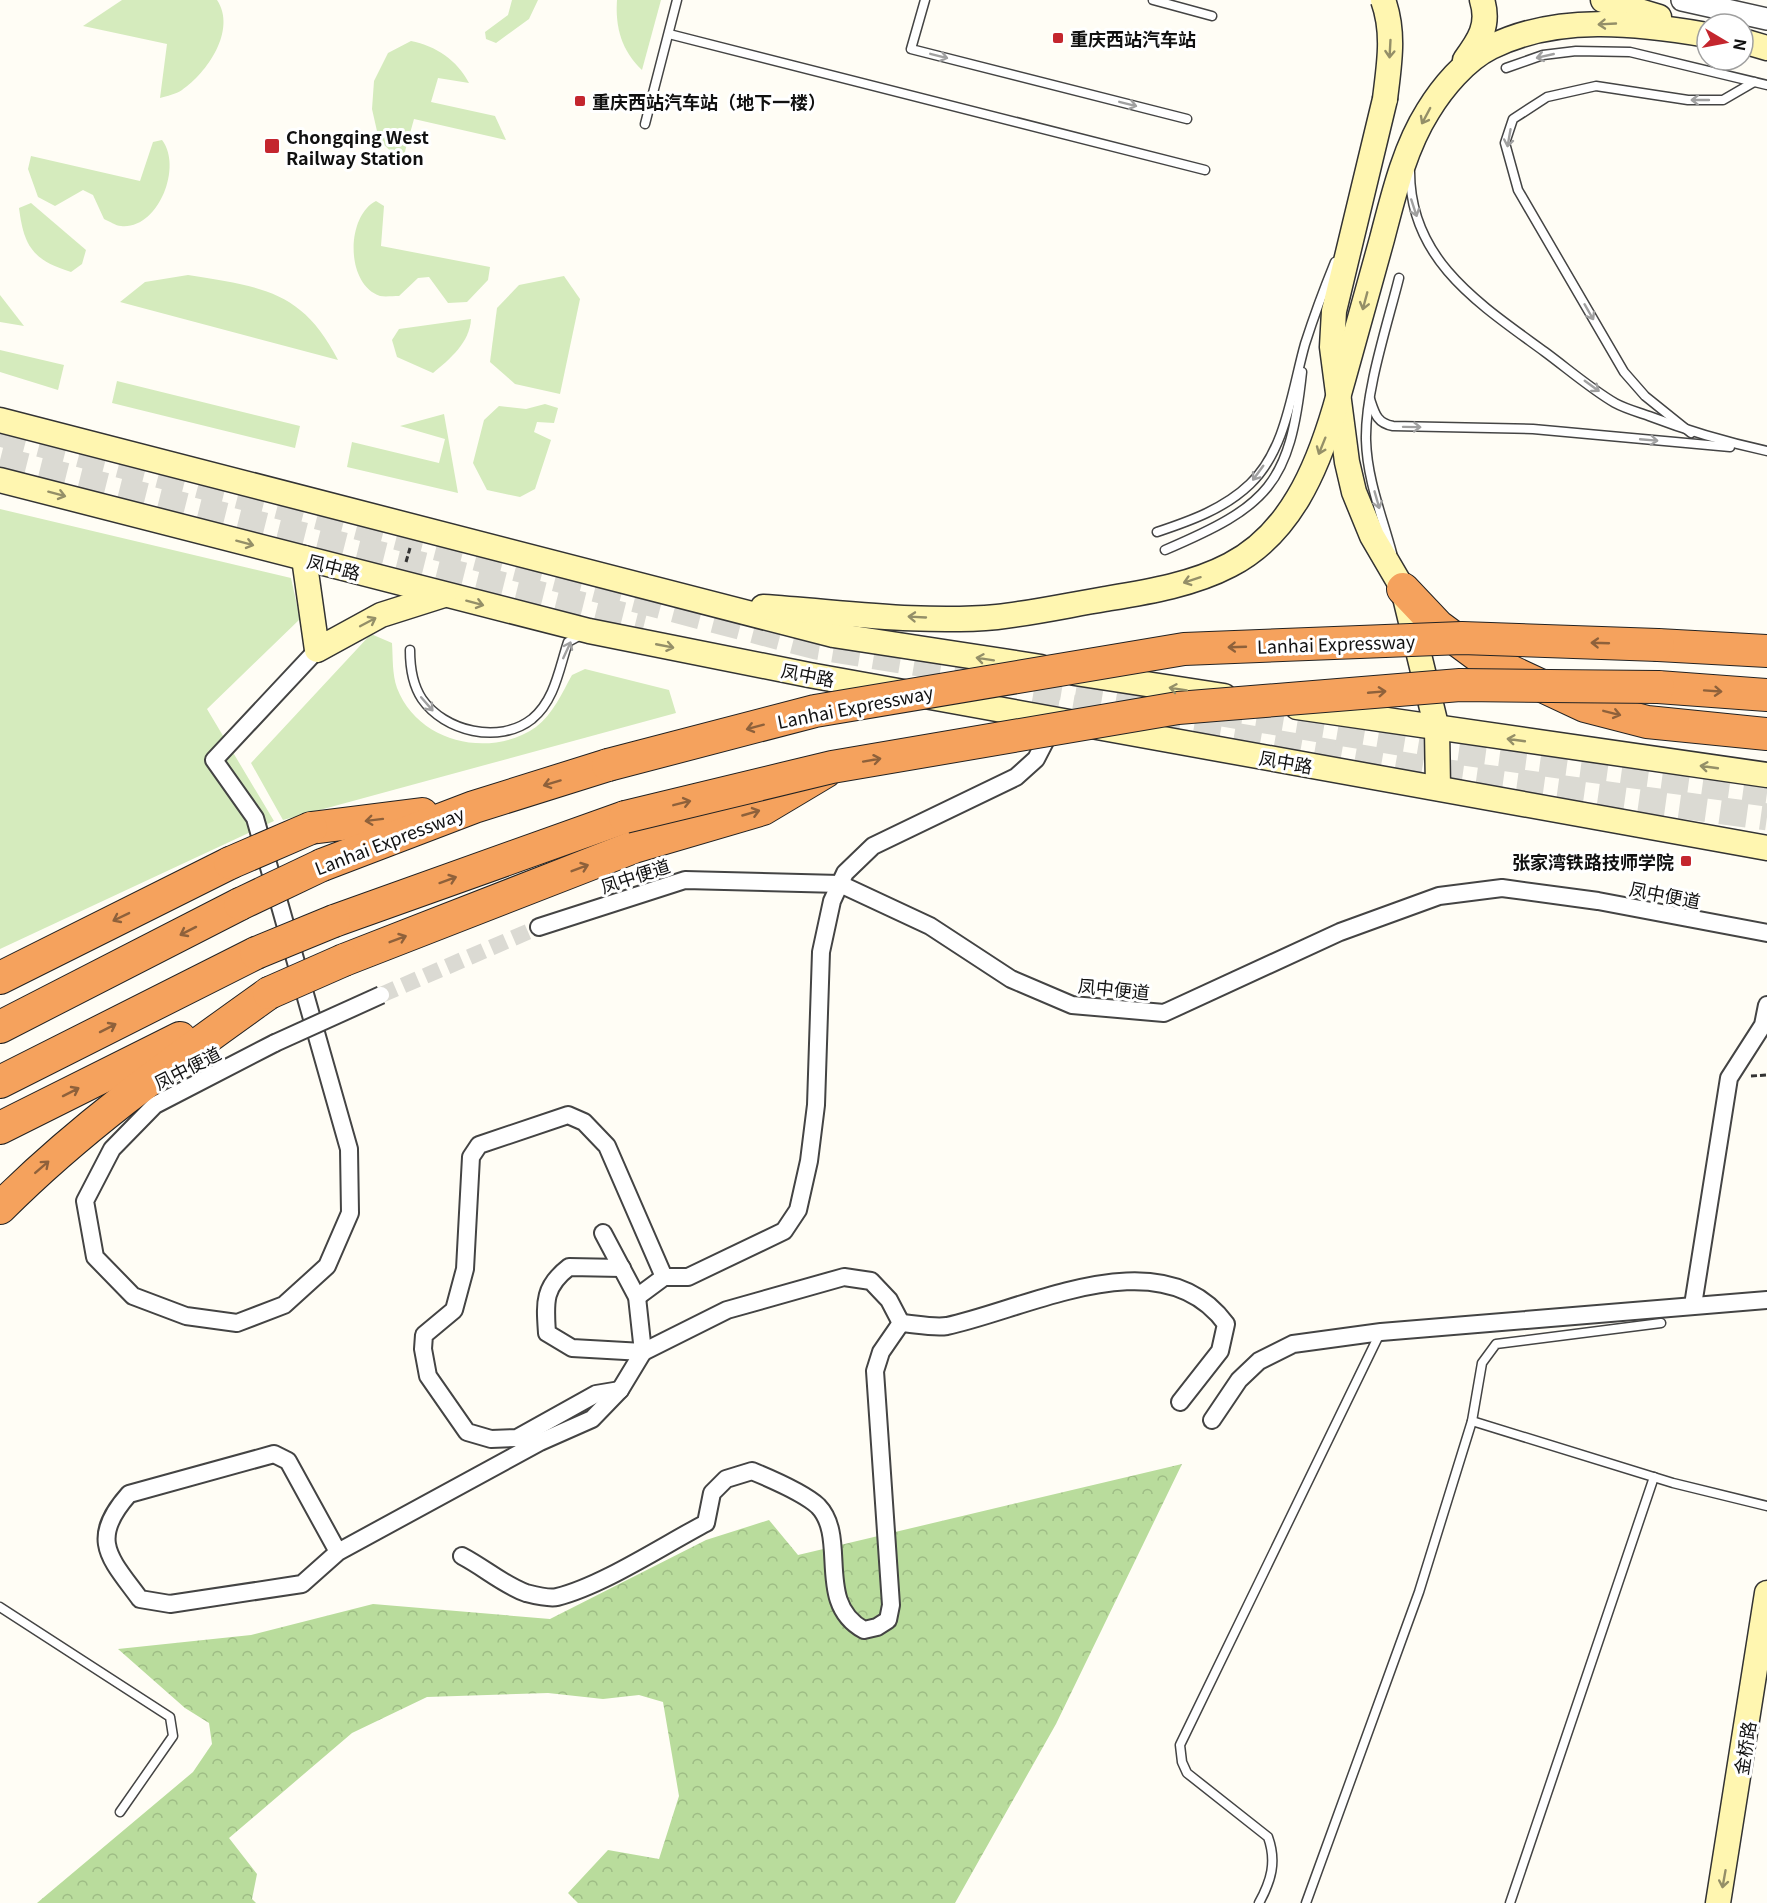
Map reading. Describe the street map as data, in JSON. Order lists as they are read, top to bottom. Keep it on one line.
{"streets":{"highway":["Lanhai Expressway"],"main road":["凤中路","金桥路"],"street":["凤中便道"]},"places":{"transit":["重庆西站汽车站","重庆西站汽车站（地下一楼）","Chongqing West Railway Station","张家湾铁路技师学院"]},"north":"right"}
